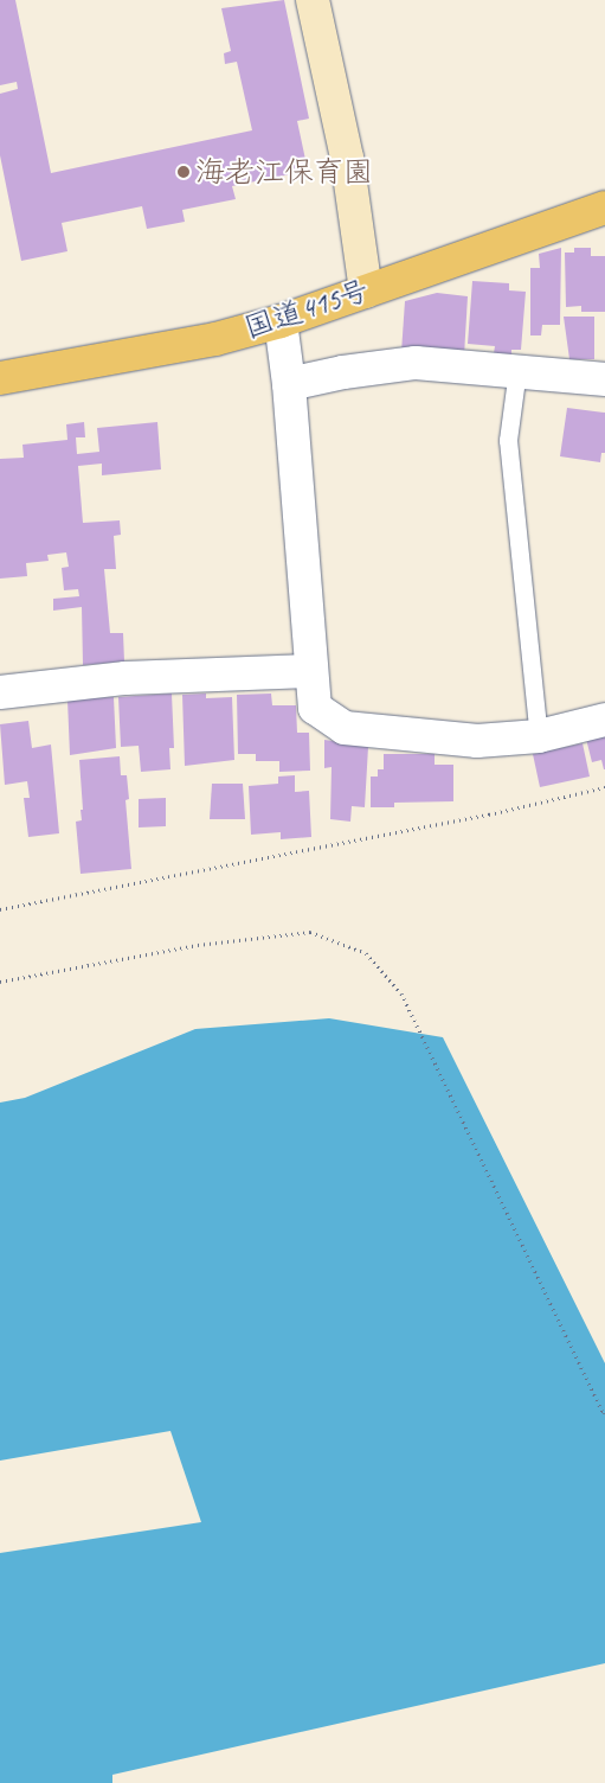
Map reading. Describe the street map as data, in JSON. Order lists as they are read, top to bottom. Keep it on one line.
{"streets":{"highway":["国道415号"]},"places":["海老江保育園"]}
